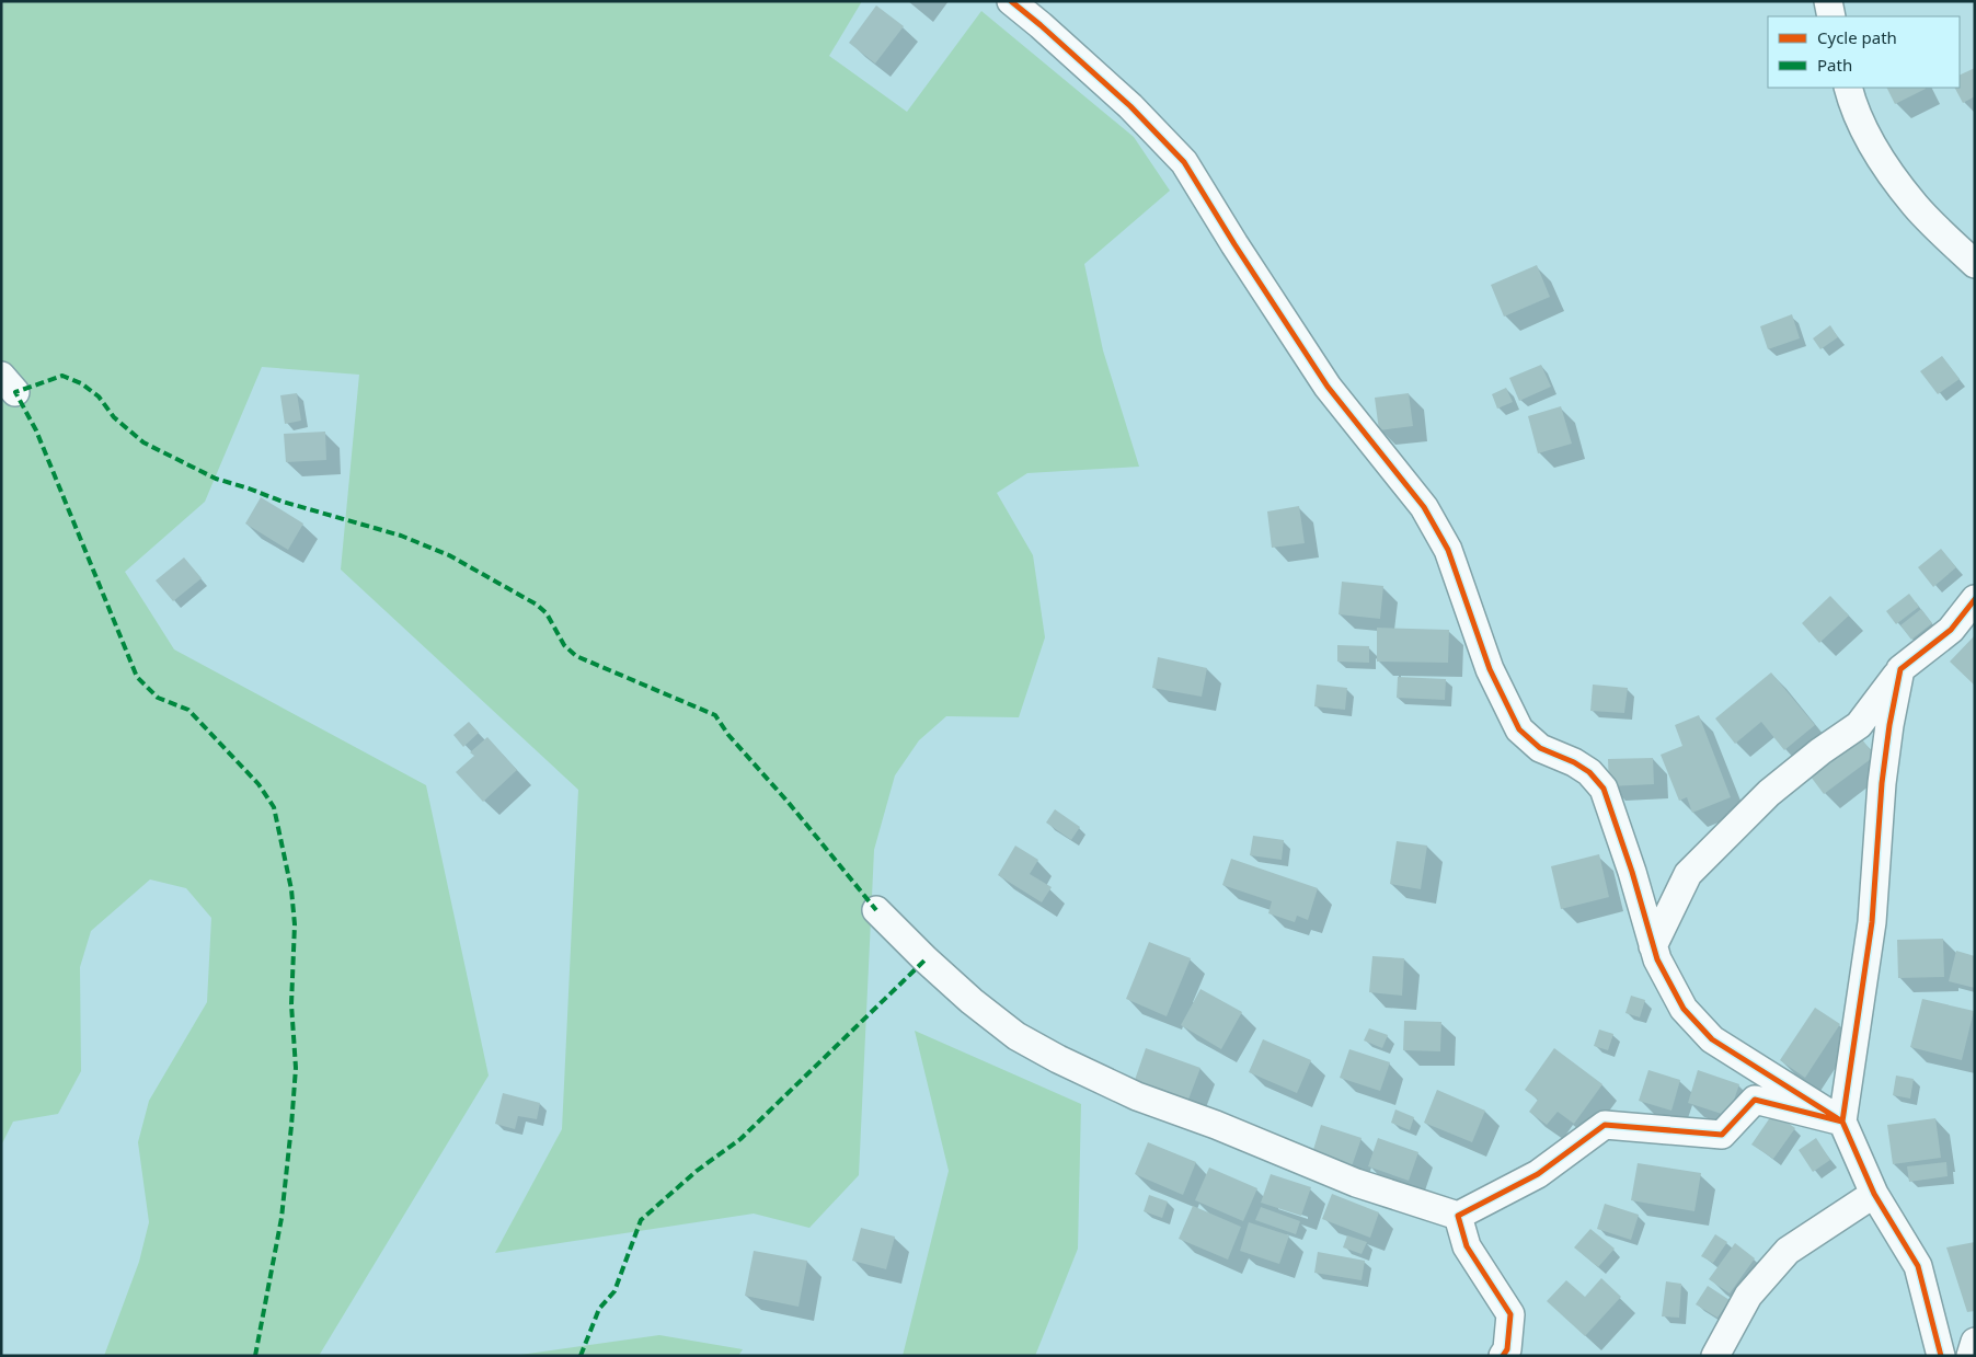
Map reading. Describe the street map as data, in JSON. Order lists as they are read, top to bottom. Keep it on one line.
{"legend":["Cycle path","Path"]}
